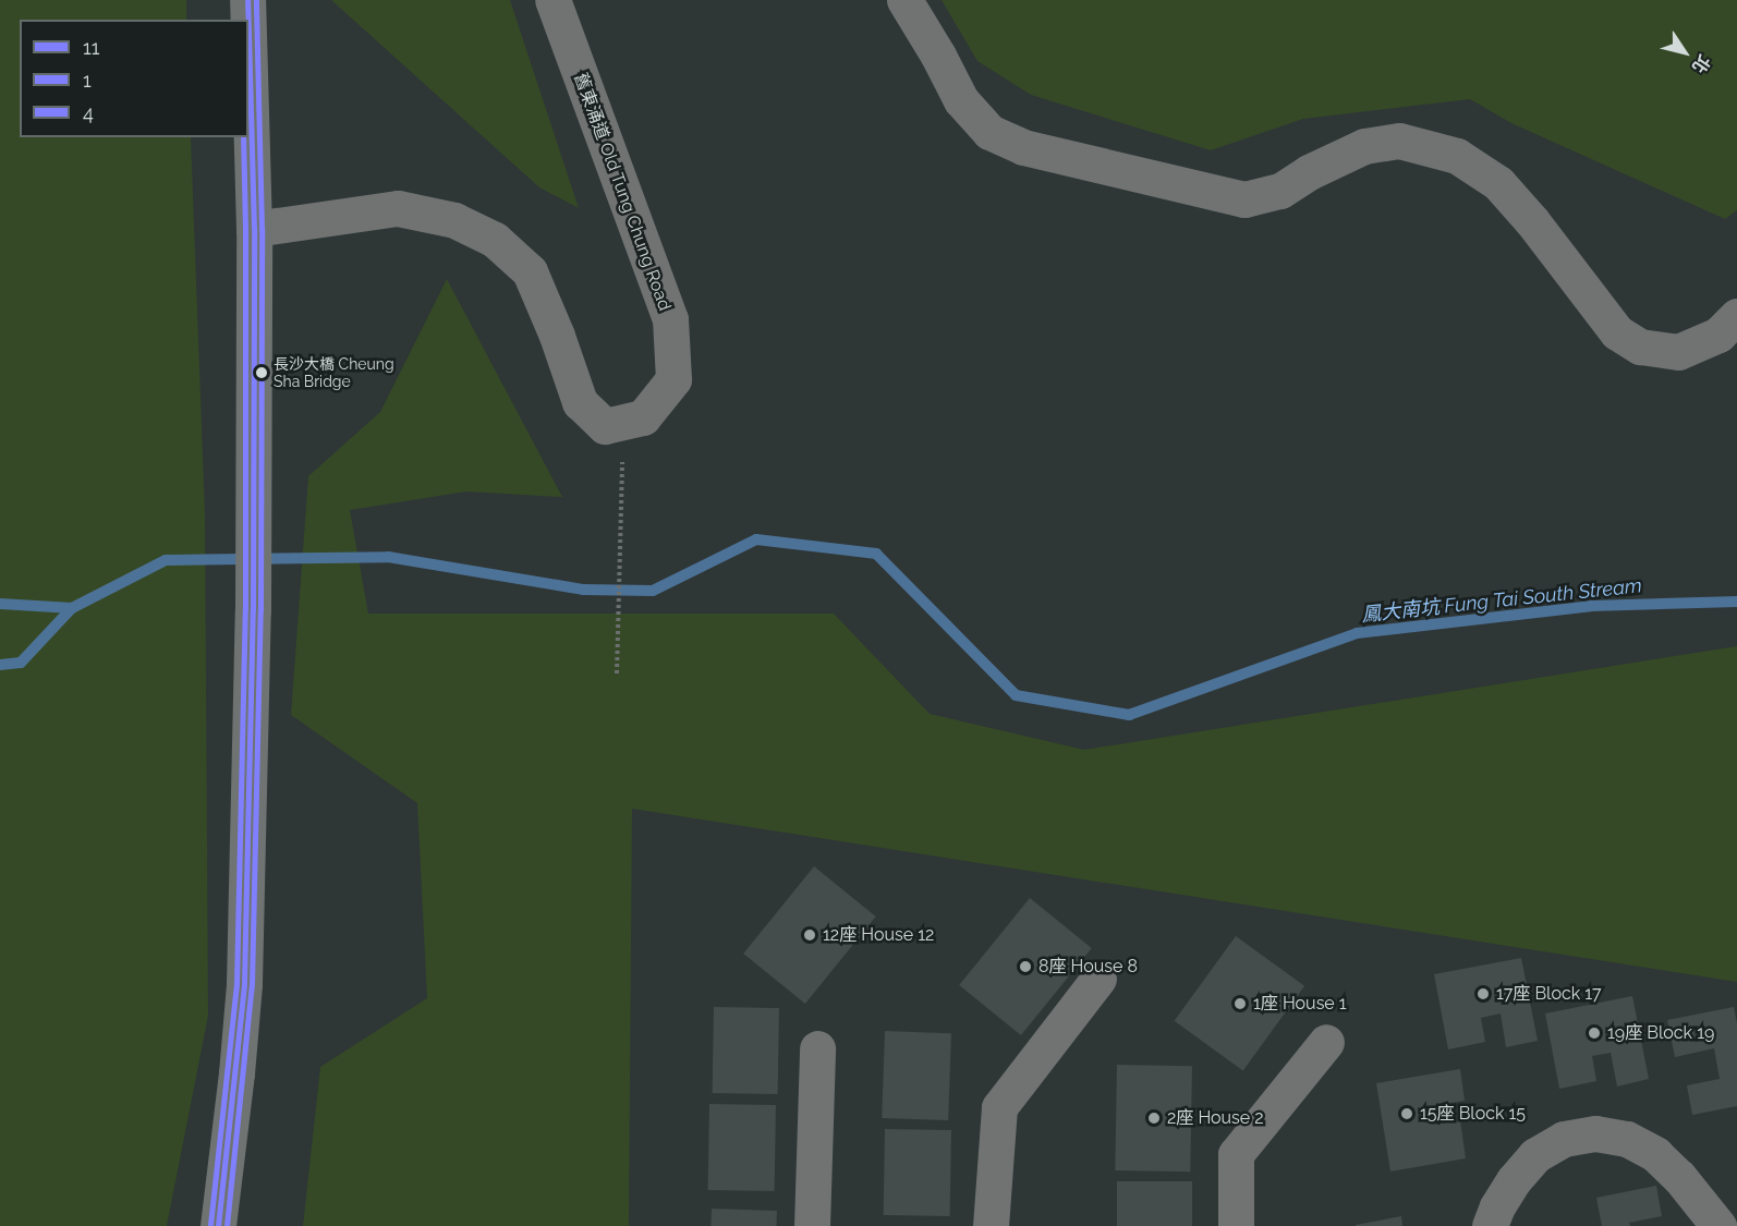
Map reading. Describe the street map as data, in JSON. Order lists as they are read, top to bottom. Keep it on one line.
{"streets":{"lane":["舊東涌道 Old Tung Chung Road"]},"water":["鳳大南坑 Fung Tai South Stream"],"places":["長沙大橋 Cheung Sha Bridge","12座 House 12","8座 House 8","17座 Block 17","1座 House 1","19座 Block 19","15座 Block 15","2座 House 2"],"lines":["transit line 11","transit line 1","transit line 4"],"legend":["11","1","4"],"north":"bottom right"}
